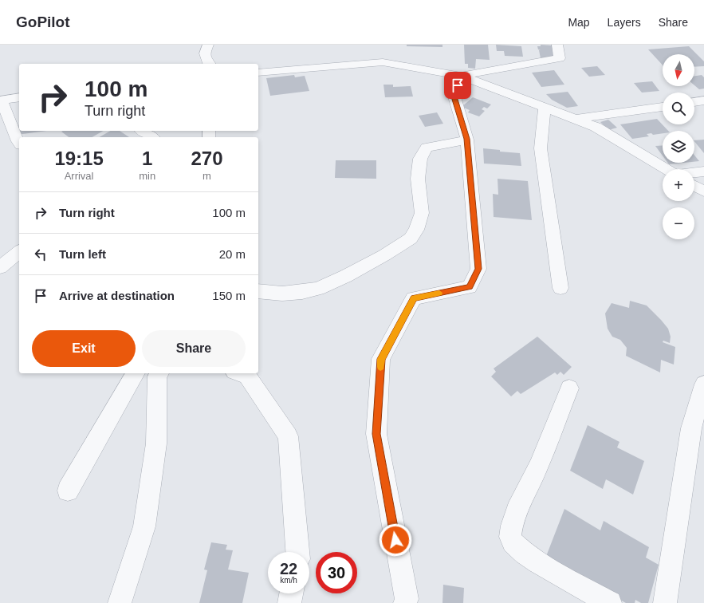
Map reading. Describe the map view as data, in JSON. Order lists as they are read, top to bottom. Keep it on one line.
{"north":"bottom","page":{"header":"GoPilot","nav":["Map","Layers","Share"],"map_buttons":["+","−"],"turn":["100 m","Turn right"],"eta":["19:15","Arrival","1","min","270","m"],"list":[{"name":"Turn right","value":"100 m"},{"name":"Turn left","value":"20 m"},{"name":"Arrive at destination","value":"150 m"}],"buttons":["Exit","Share"],"speed":"22 km/h","limit":"30"}}
